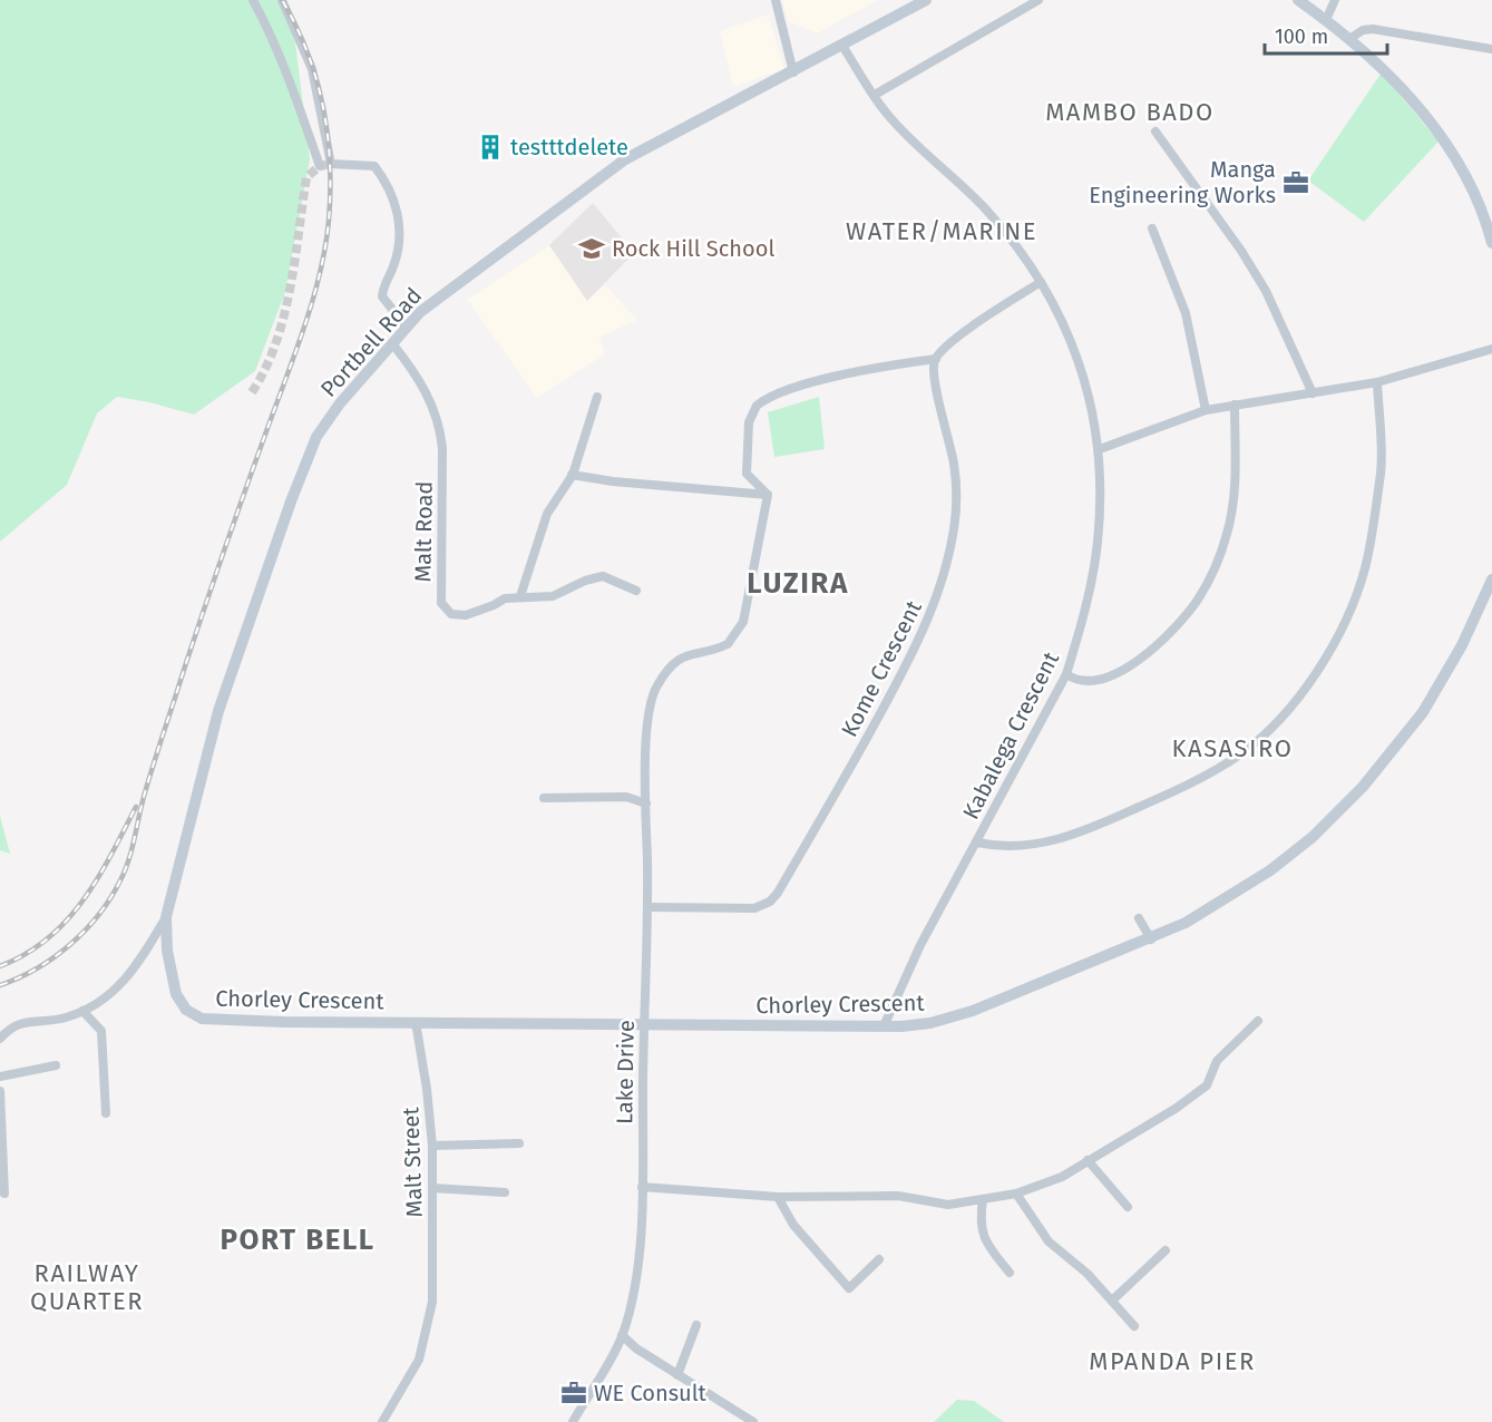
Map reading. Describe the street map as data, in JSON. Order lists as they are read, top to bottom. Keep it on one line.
{"streets":{"main road":["Portbell Road","Chorley Crescent"],"street":["Malt Road","Kome Crescent","Kabalega Crescent","Lake Drive","Malt Street"]},"crossings":[["Portbell Road","Malt Road"],["Portbell Road","Kabalega Crescent"],["Portbell Road","Chorley Crescent"],["Kome Crescent","Lake Drive"],["Kabalega Crescent","Chorley Crescent"],["Chorley Crescent","Lake Drive"],["Chorley Crescent","Malt Street"]],"districts":["MAMBO BADO","WATER/MARINE","LUZIRA","KASASIRO","PORT BELL","RAILWAY QUARTER","MPANDA PIER"],"places":{"building":["testttdelete"],"office":["Manga Engineering Works","WE Consult"],"school or university":["Rock Hill School"]},"scale_bar":"100 m"}
